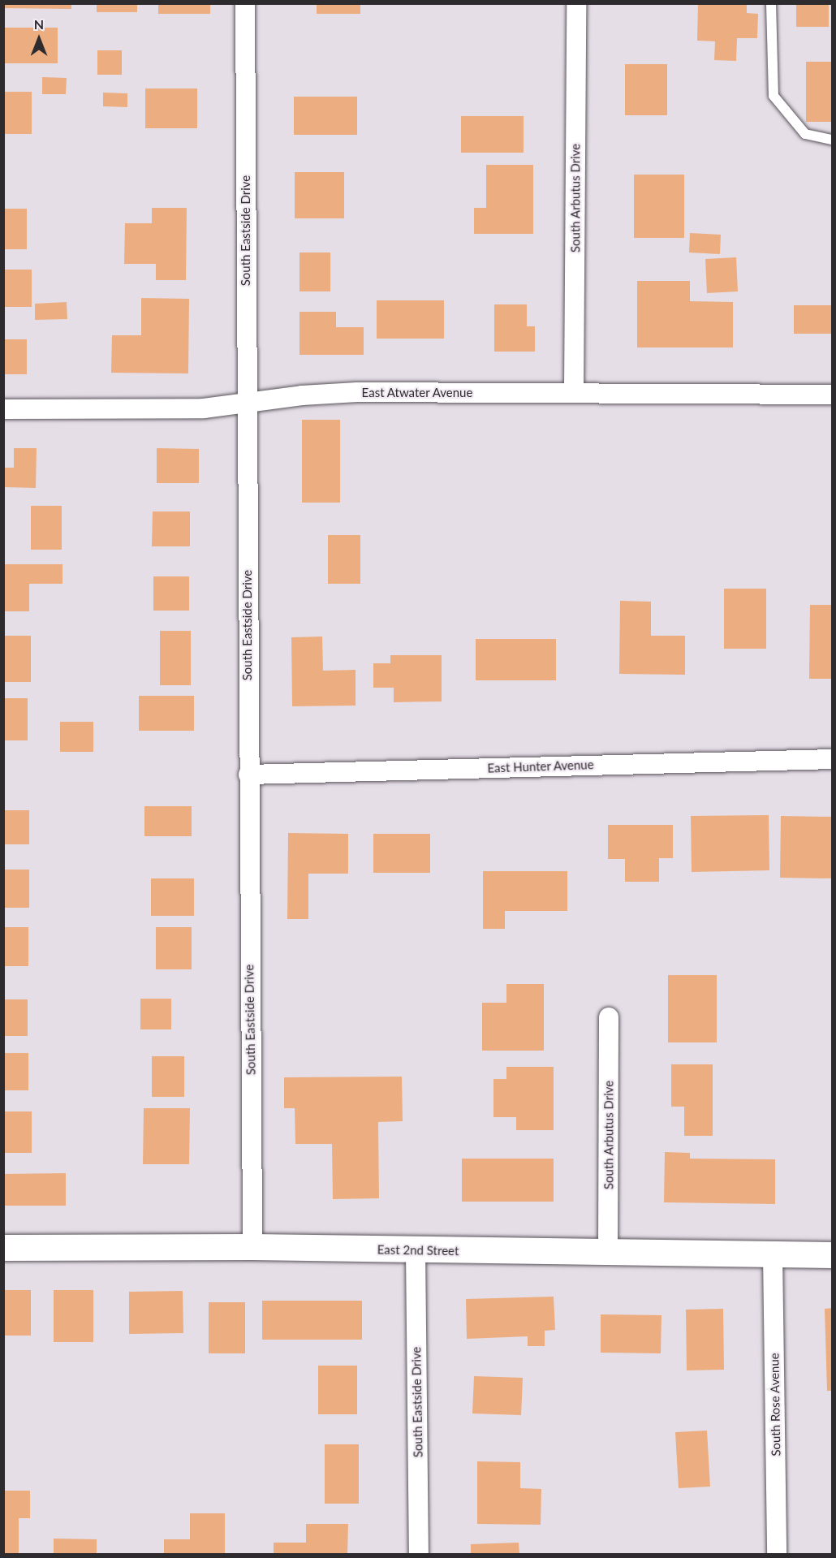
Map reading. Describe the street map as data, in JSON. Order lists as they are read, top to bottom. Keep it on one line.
{"streets":{"street":["South Arbutus Drive","South Eastside Drive","East Atwater Avenue","East Hunter Avenue","East 2nd Street","South Rose Avenue"]},"crossings":[["South Arbutus Drive","East Atwater Avenue"],["South Arbutus Drive","East 2nd Street"],["South Eastside Drive","East Atwater Avenue"],["South Eastside Drive","East Hunter Avenue"],["South Eastside Drive","East 2nd Street"],["East 2nd Street","South Rose Avenue"]],"north":"top"}
